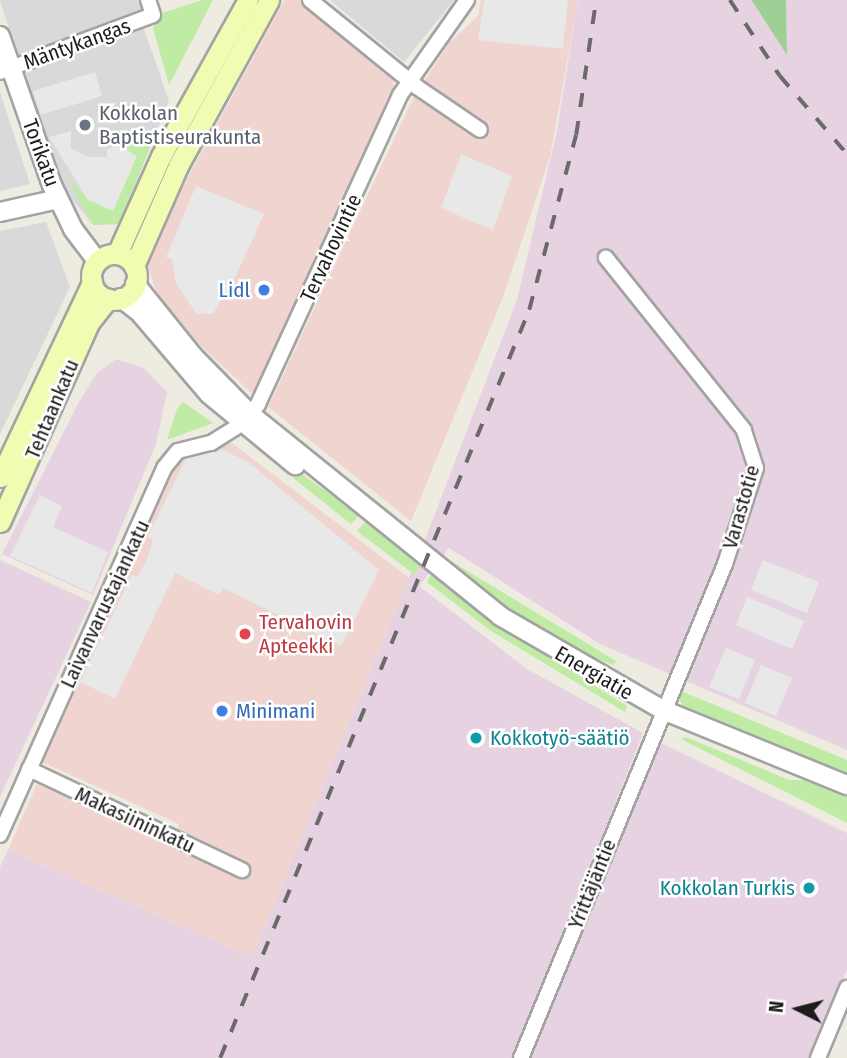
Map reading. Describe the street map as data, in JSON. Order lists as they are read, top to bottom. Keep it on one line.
{"streets":{"main road":["Tehtaankatu"],"street":["Mäntykangas","Torikatu","Tervahovintie","Varastotie","Laivanvarustajankatu","Energiatie","Makasiininkatu","Yrittäjäntie"]},"crossings":[["Mäntykangas","Torikatu"],["Torikatu","Tehtaankatu"],["Tervahovintie","Laivanvarustajankatu"],["Tervahovintie","Energiatie"],["Tehtaankatu","Energiatie"],["Varastotie","Energiatie"],["Varastotie","Yrittäjäntie"],["Laivanvarustajankatu","Energiatie"],["Laivanvarustajankatu","Makasiininkatu"],["Energiatie","Yrittäjäntie"]],"places":["Kokkolan Baptistiseurakunta","Lidl","Tervahovin Apteekki","Minimani","Kokkotyö-säätiö","Kokkolan Turkis"],"north":"left"}
